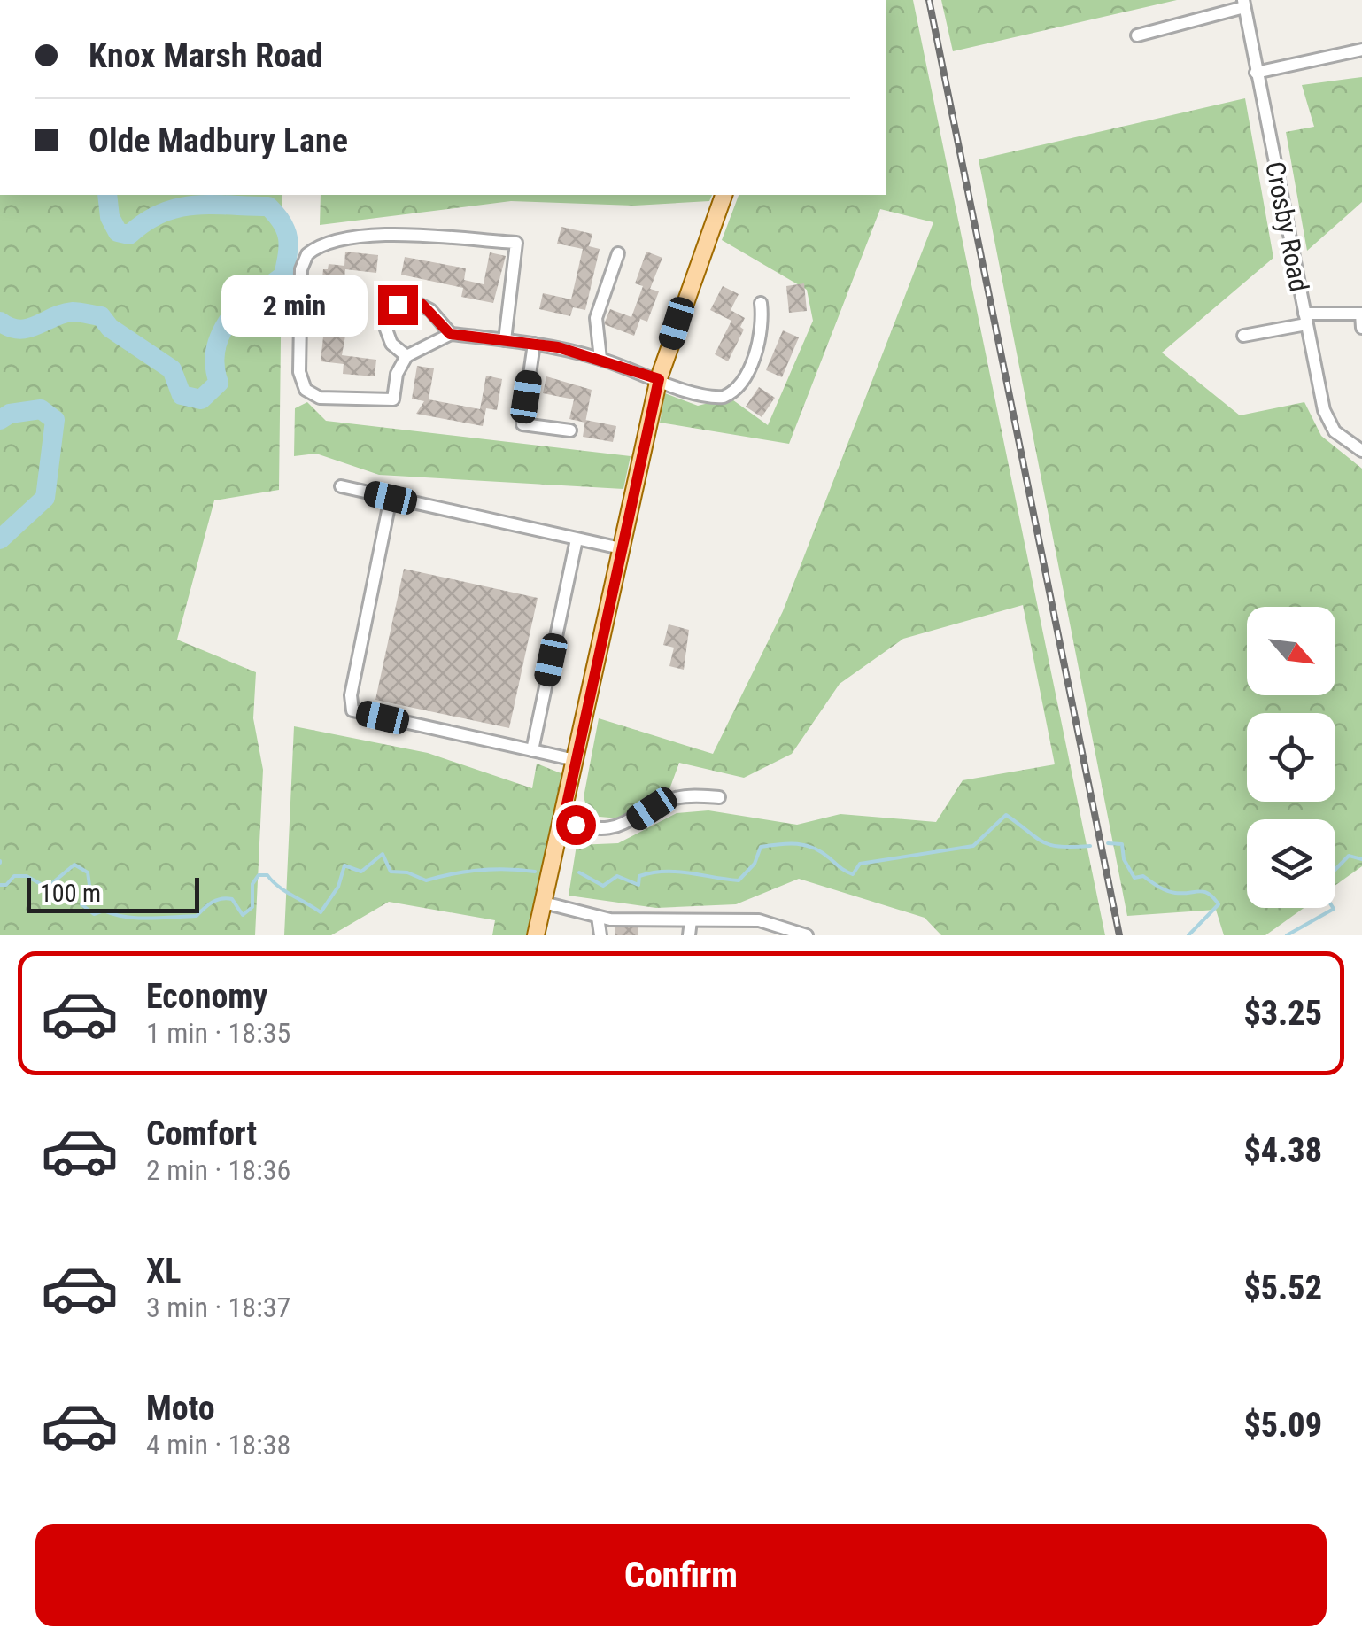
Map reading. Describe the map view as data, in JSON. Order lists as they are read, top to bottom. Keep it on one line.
{"streets":{"street":["Crosby Road"]},"scale_bar":"100 m","north":"bottom right","page":{"banner":["Knox Marsh Road","Olde Madbury Lane"],"bubble":"2 min","scale":"100 m","list":[{"name":"Economy","note":"1 min · 18:35","value":"$3.25"},{"name":"Comfort","note":"2 min · 18:36","value":"$4.38"},{"name":"XL","note":"3 min · 18:37","value":"$5.52"},{"name":"Moto","note":"4 min · 18:38","value":"$5.09"}],"buttons":"Confirm"}}
